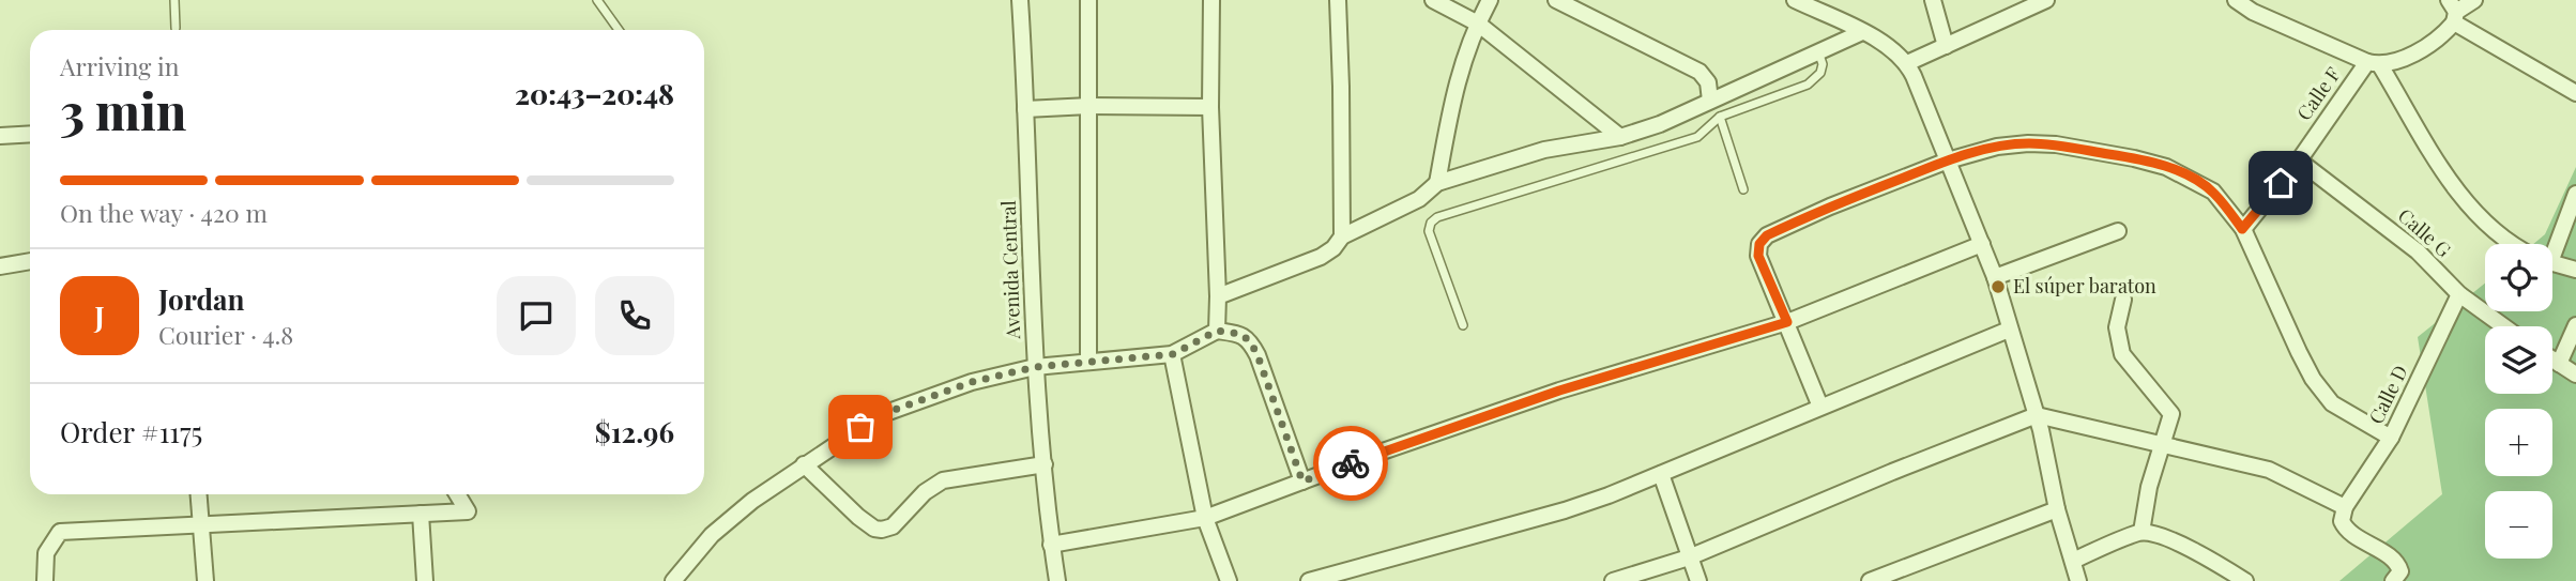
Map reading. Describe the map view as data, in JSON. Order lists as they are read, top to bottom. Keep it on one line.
{"streets":{"street":["Calle F","Calle G","Avenida Central","Calle D"]},"crossings":[["Calle F","Calle G"],["Calle G","Calle D"]],"places":["El súper baraton"],"page":{"heading":["3 min","Arriving in","20:43–20:48"],"panel":["Jordan","Courier · 4.8","Order #1175","$12.96"],"bar":"On the way · 420 m","map_buttons":["+","−"],"round":"J"}}
